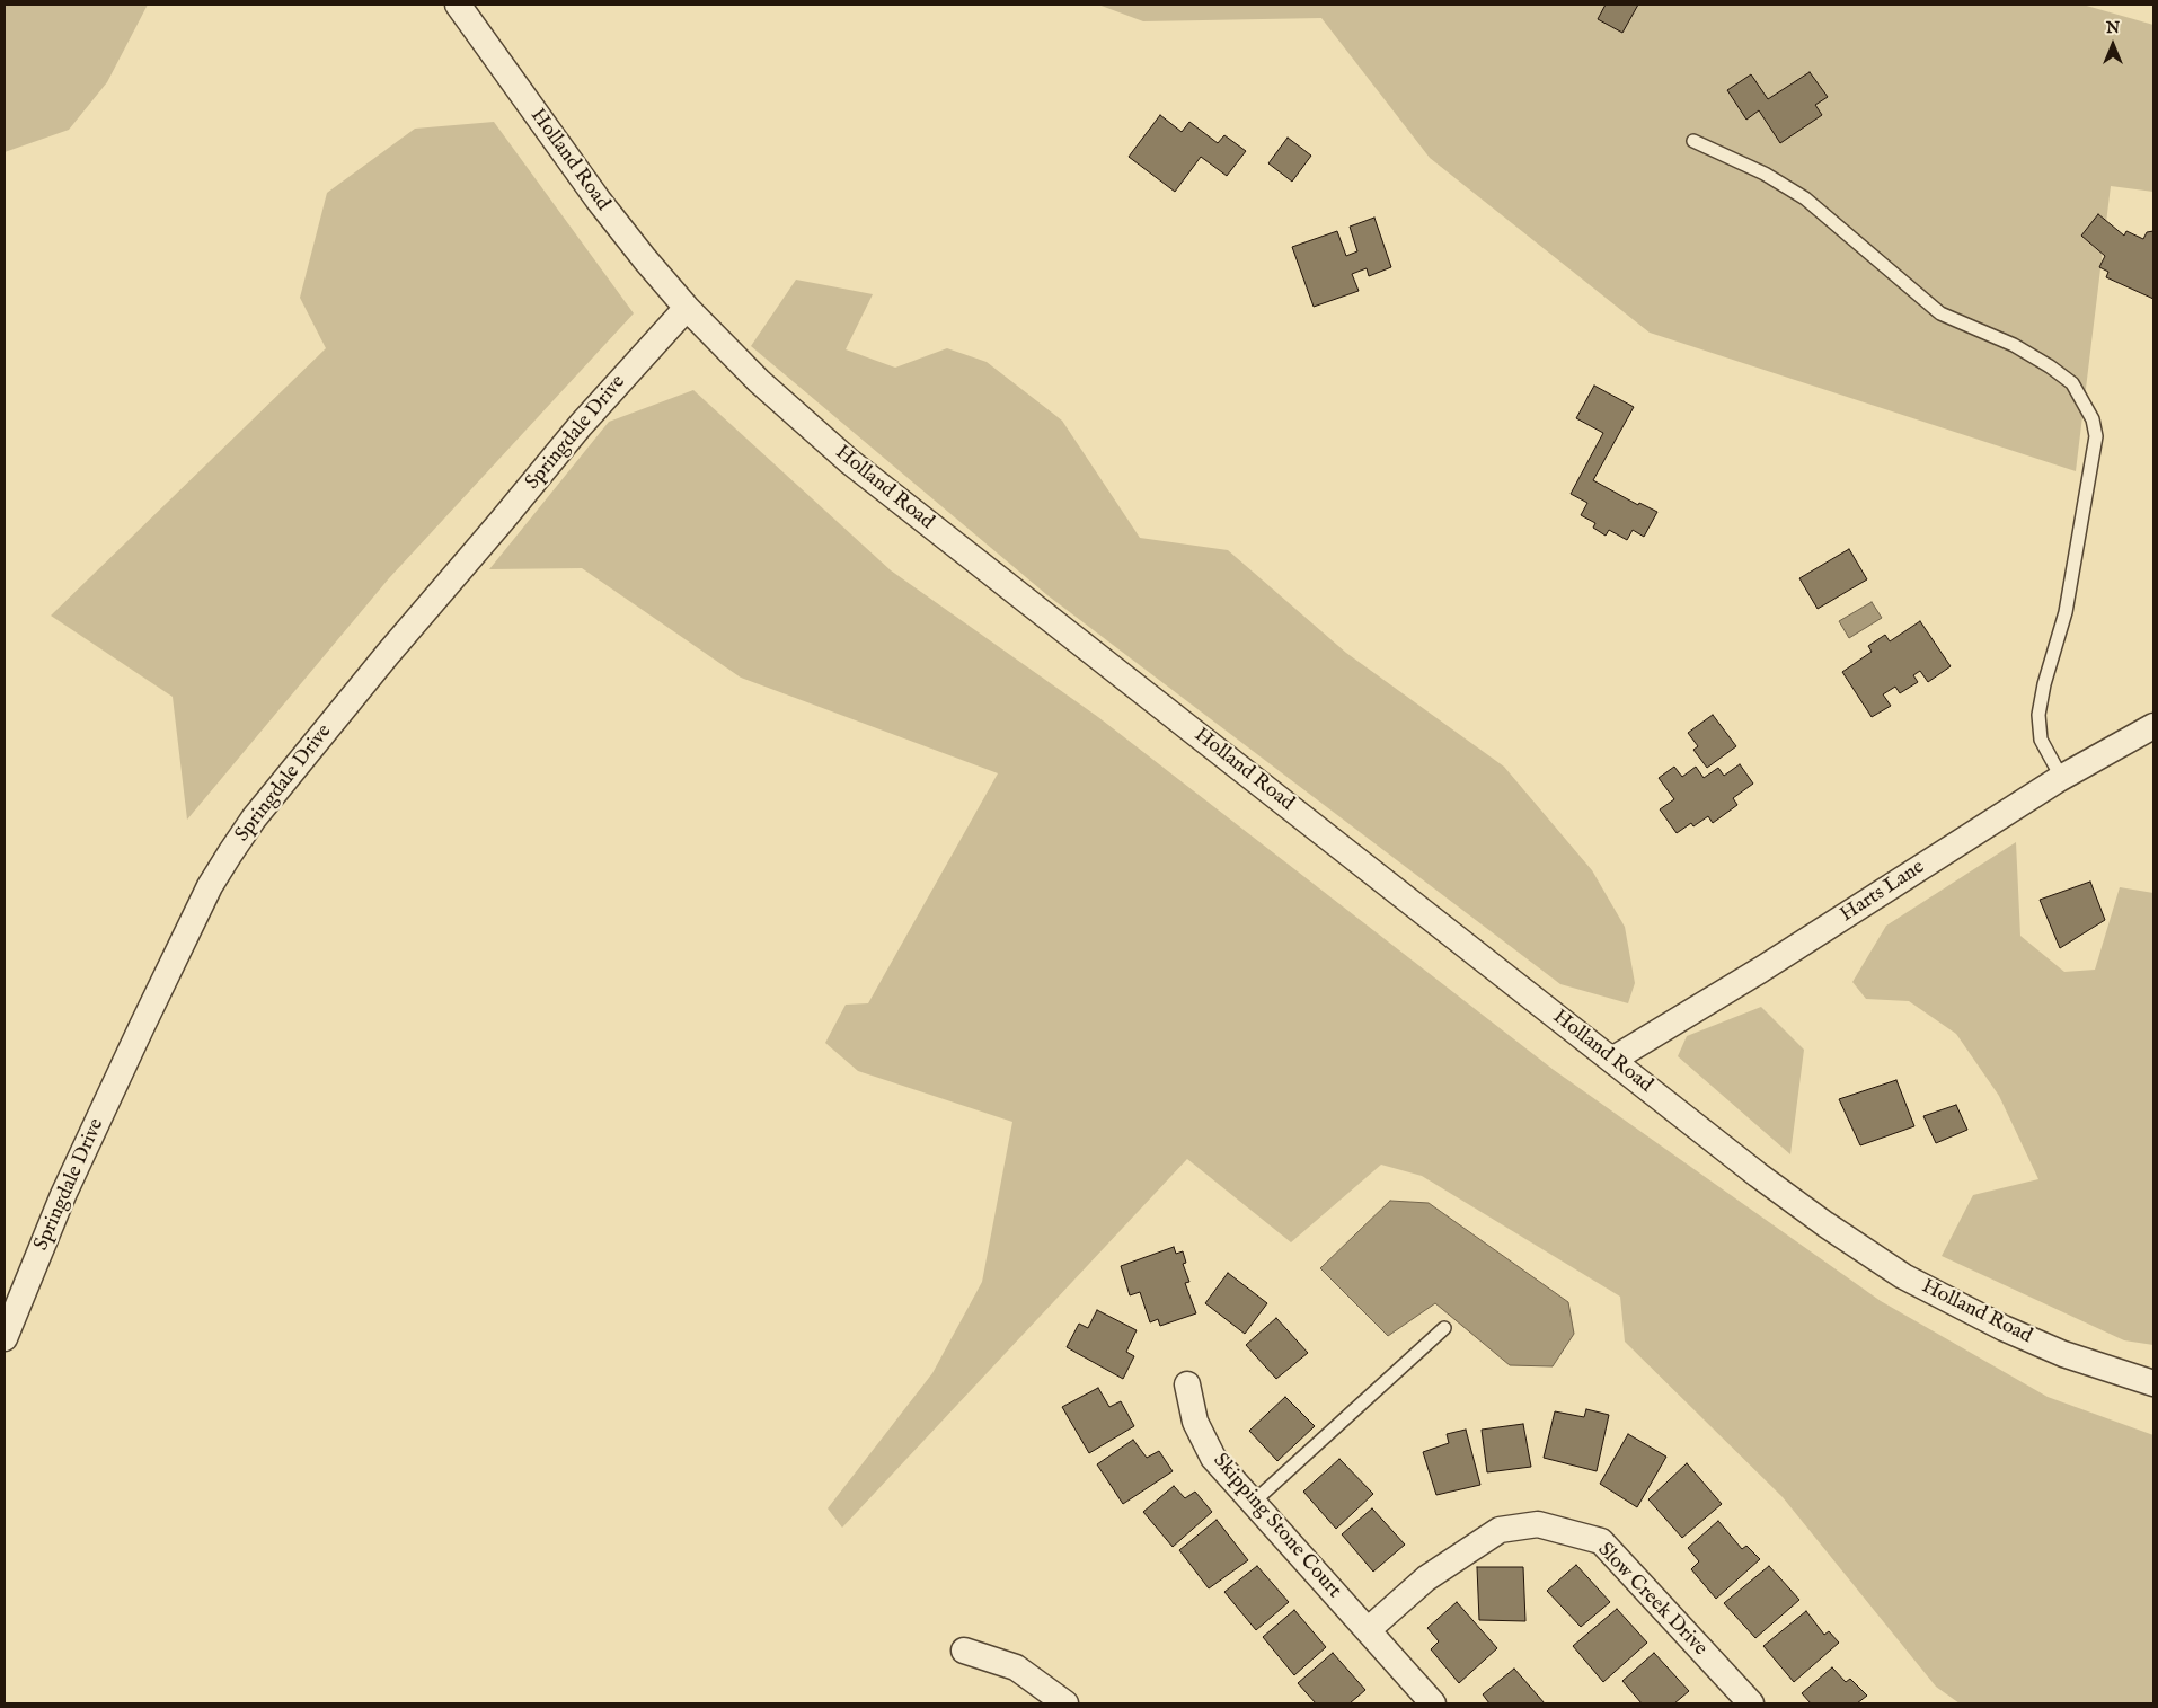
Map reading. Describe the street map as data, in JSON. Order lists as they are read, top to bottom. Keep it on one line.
{"streets":{"street":["Holland Road","Springdale Drive","Harts Lane","Skipping Stone Court","Slow Creek Drive"]},"crossings":[["Holland Road","Springdale Drive"],["Holland Road","Harts Lane"],["Skipping Stone Court","Slow Creek Drive"]],"north":"top"}
